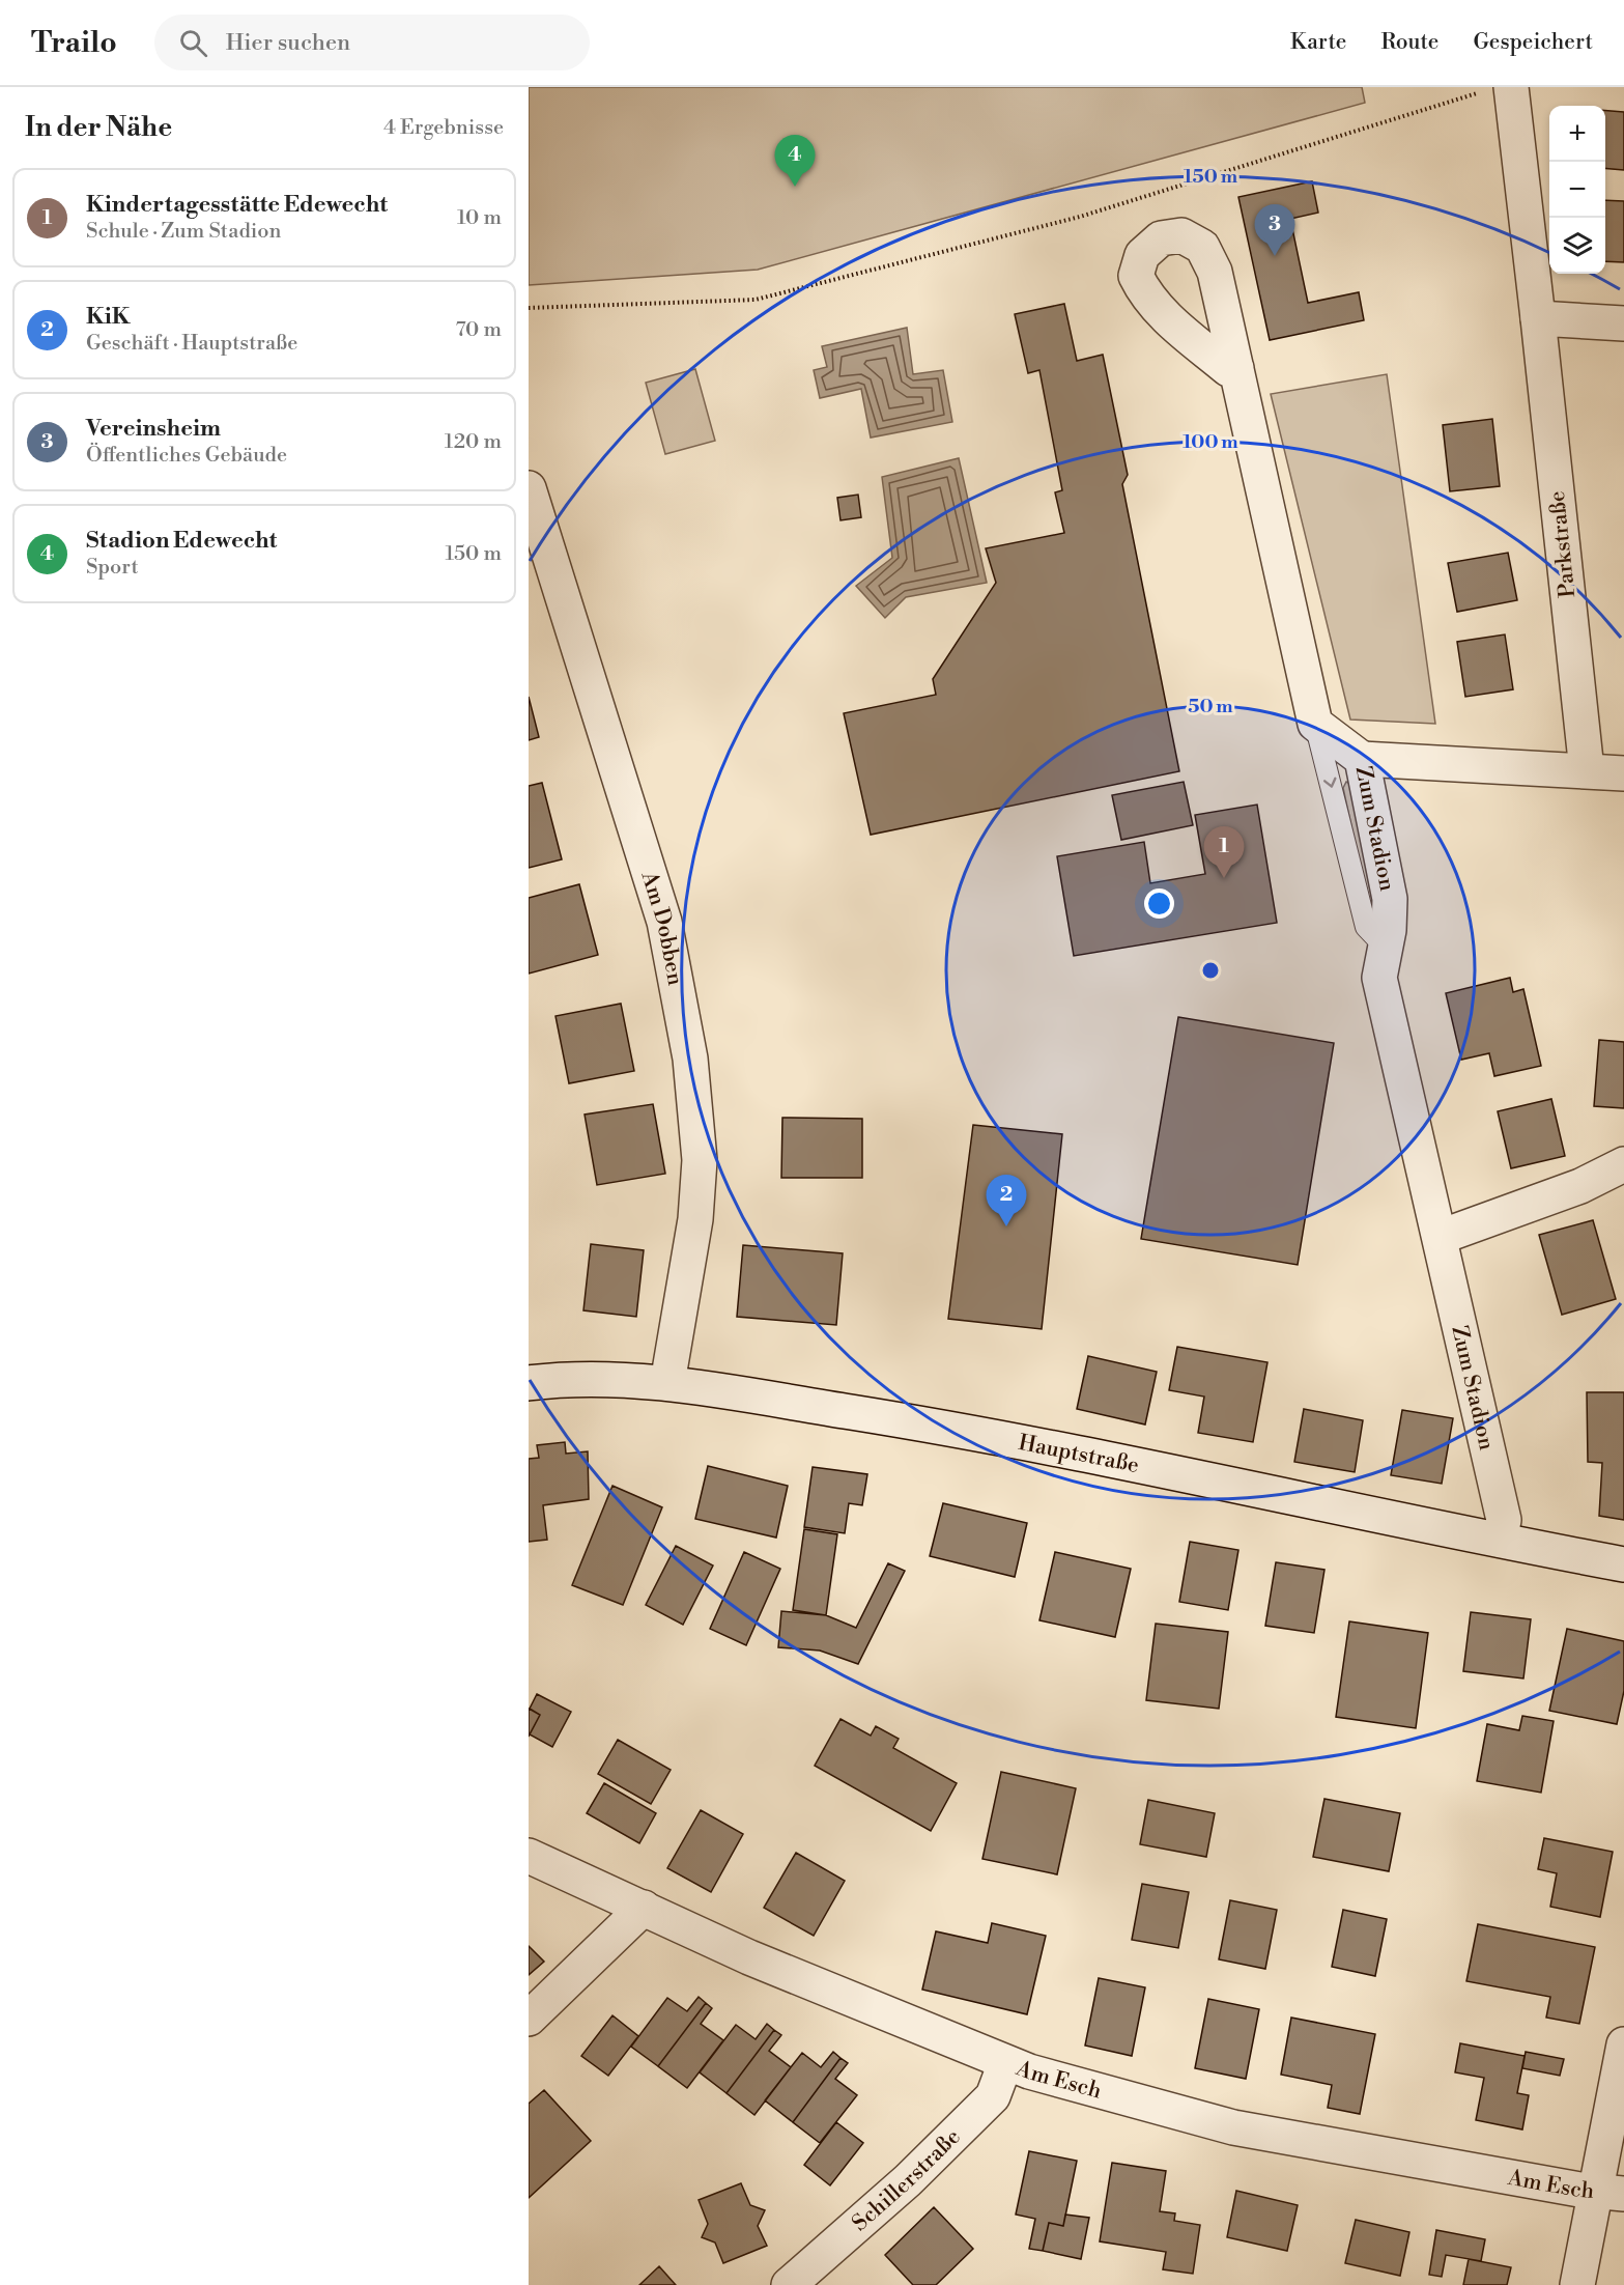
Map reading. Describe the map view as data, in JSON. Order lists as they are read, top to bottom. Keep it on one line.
{"streets":{"street":["Parkstraße","Zum Stadion","Am Dobben","Hauptstraße","Am Esch","Schillerstraße"]},"crossings":[["Zum Stadion","Hauptstraße"],["Am Dobben","Hauptstraße"],["Am Esch","Schillerstraße"]],"page":{"header":"Trailo","search":"Hier suchen","nav":["Karte","Route","Gespeichert"],"heading":["In der Nähe","4 Ergebnisse"],"map_buttons":["+","−"],"pins":["4","3","1","2"],"list":[{"mark":"1","name":"Kindertagesstätte Edewecht","note":"Schule · Zum Stadion","value":"10 m"},{"mark":"2","name":"KiK","note":"Geschäft · Hauptstraße","value":"70 m"},{"mark":"3","name":"Vereinsheim","note":"Öffentliches Gebäude","value":"120 m"},{"mark":"4","name":"Stadion Edewecht","note":"Sport","value":"150 m"}]},"rings":["150 m","100 m","50 m"]}
